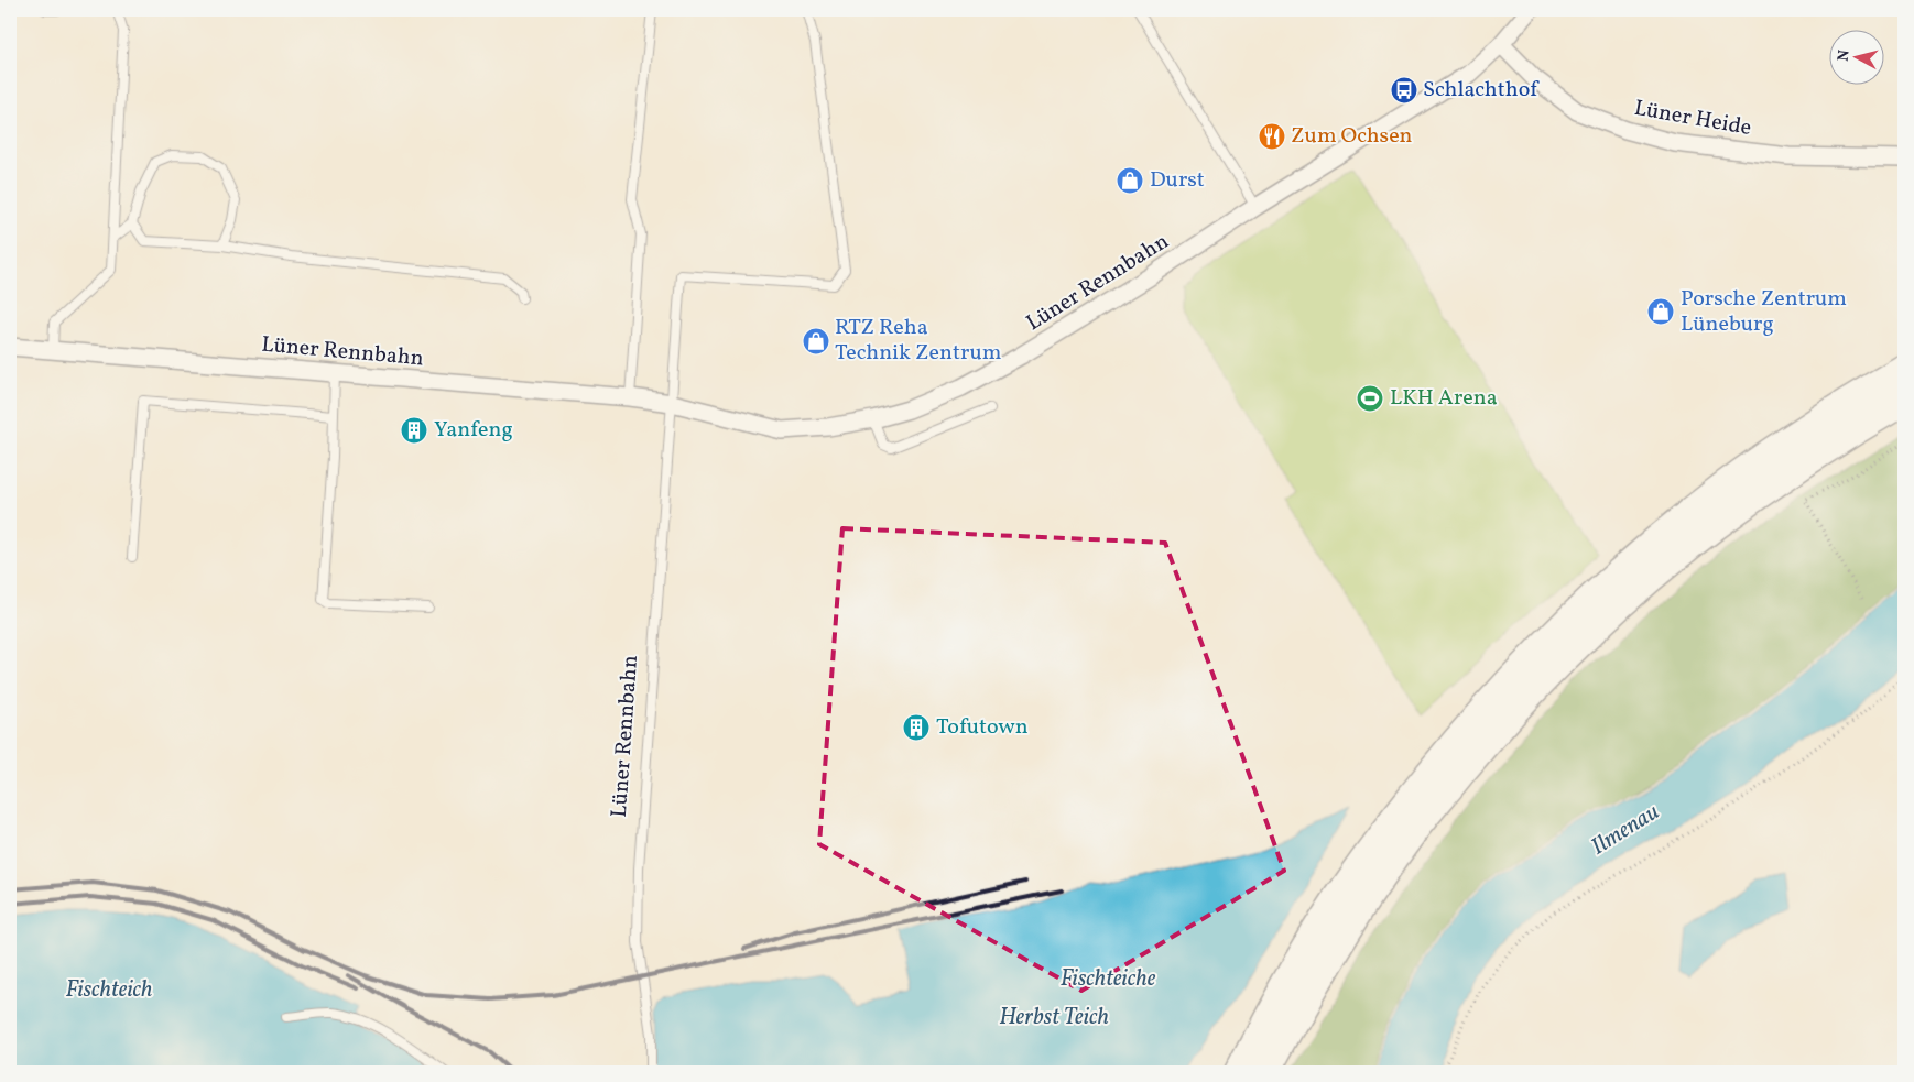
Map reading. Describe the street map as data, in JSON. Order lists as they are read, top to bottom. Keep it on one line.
{"streets":{"street":["Lüner Heide","Lüner Rennbahn"]},"crossings":[["Lüner Heide","Lüner Rennbahn"]],"water":["Ilmenau","Fischteiche","Fischteich","Herbst Teich"],"places":{"bus stop":["Schlachthof"],"restaurant":["Zum Ochsen"],"shop":["Durst","Porsche Zentrum Lüneburg","RTZ Reha Technik Zentrum"],"sports":["LKH Arena"],"building":["Yanfeng","Tofutown"]},"north":"left"}
